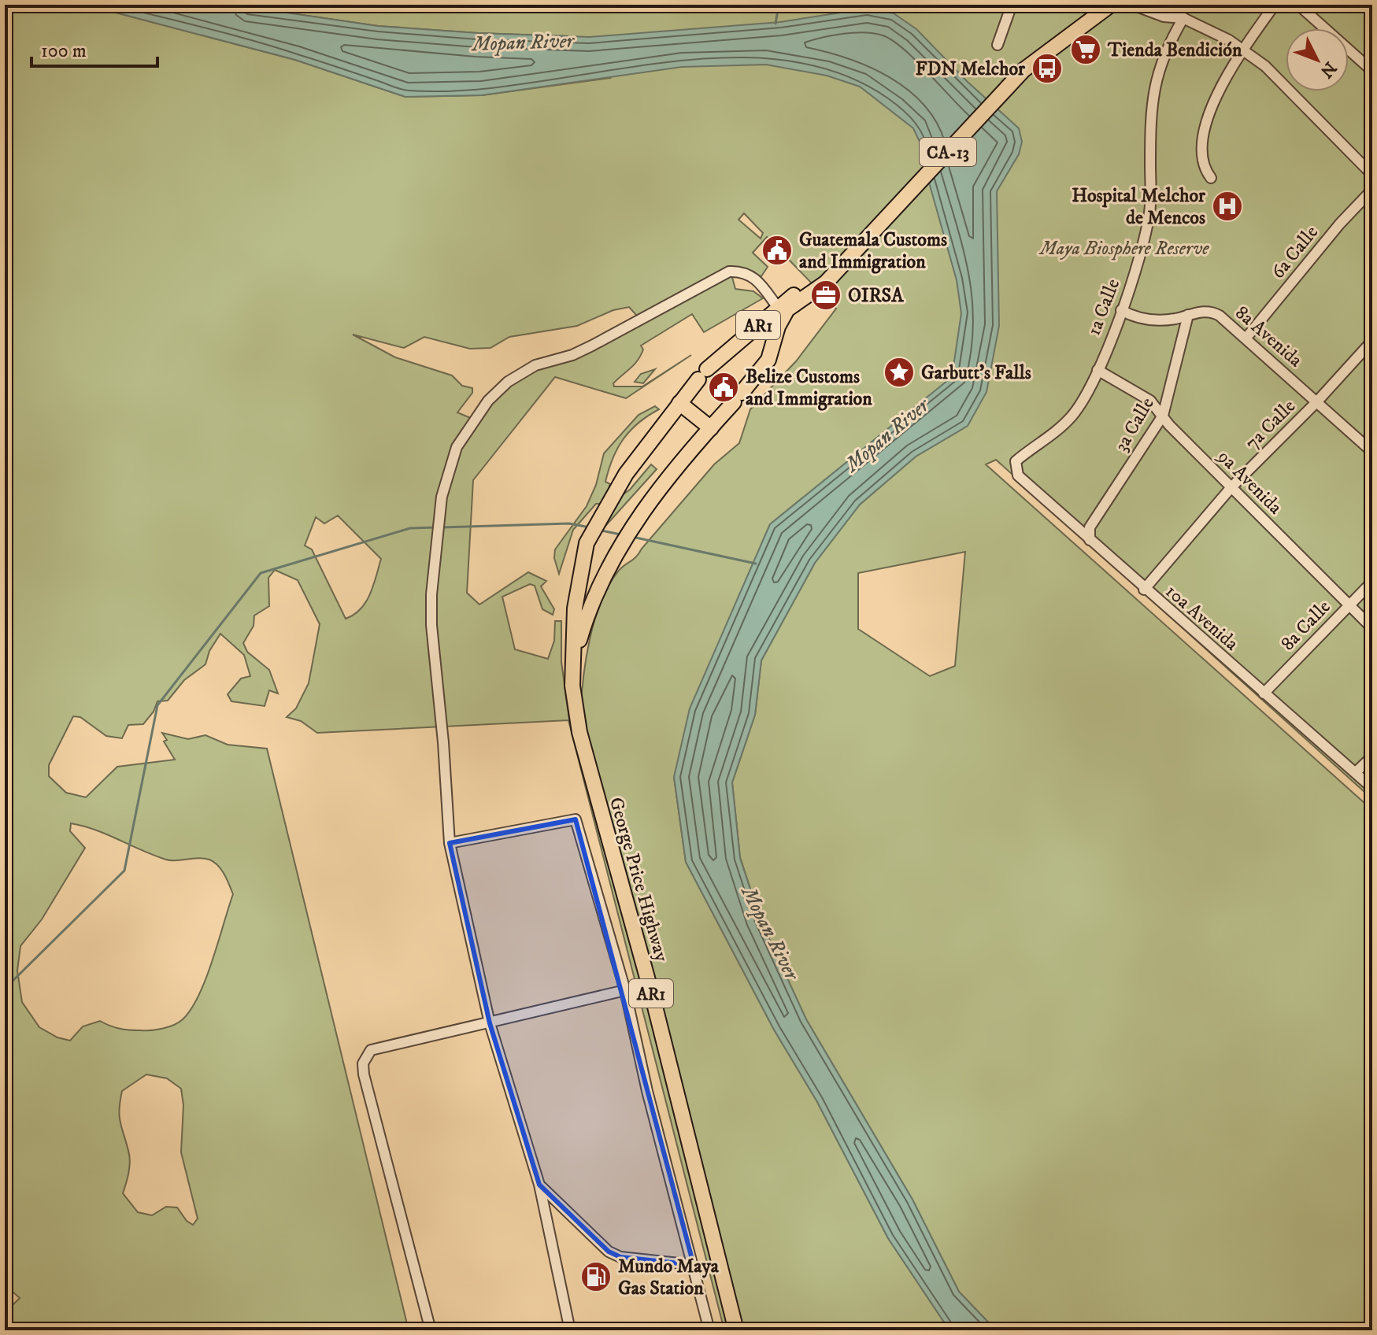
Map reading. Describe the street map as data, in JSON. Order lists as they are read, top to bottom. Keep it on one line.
{"streets":{"highway":["CA-13","AR1","George Price Highway"],"street":["6a Calle","1a Calle","8a Avenida","3a Calle","7a Calle","9a Avenida","10a Avenida","8a Calle"]},"crossings":[["CA-13","George Price Highway"],["6a Calle","8a Avenida"],["1a Calle","8a Avenida"],["1a Calle","9a Avenida"],["1a Calle","10a Avenida"],["8a Avenida","3a Calle"],["8a Avenida","7a Calle"],["3a Calle","9a Avenida"],["3a Calle","10a Avenida"],["7a Calle","9a Avenida"],["7a Calle","10a Avenida"],["9a Avenida","8a Calle"],["10a Avenida","8a Calle"]],"water":["Mopan River"],"parks":["Maya Biosphere Reserve"],"places":{"supermarket":["Tienda Bendición"],"bus stop":["FDN Melchor"],"hospital":["Hospital Melchor de Mencos"],"public building":["Guatemala Customs and Immigration","Belize Customs and Immigration"],"office":["OIRSA"],"place":["Garbutt's Falls"],"fuel station":["Mundo Maya Gas Station"]},"scale_bar":"100 m","north":"bottom right"}
